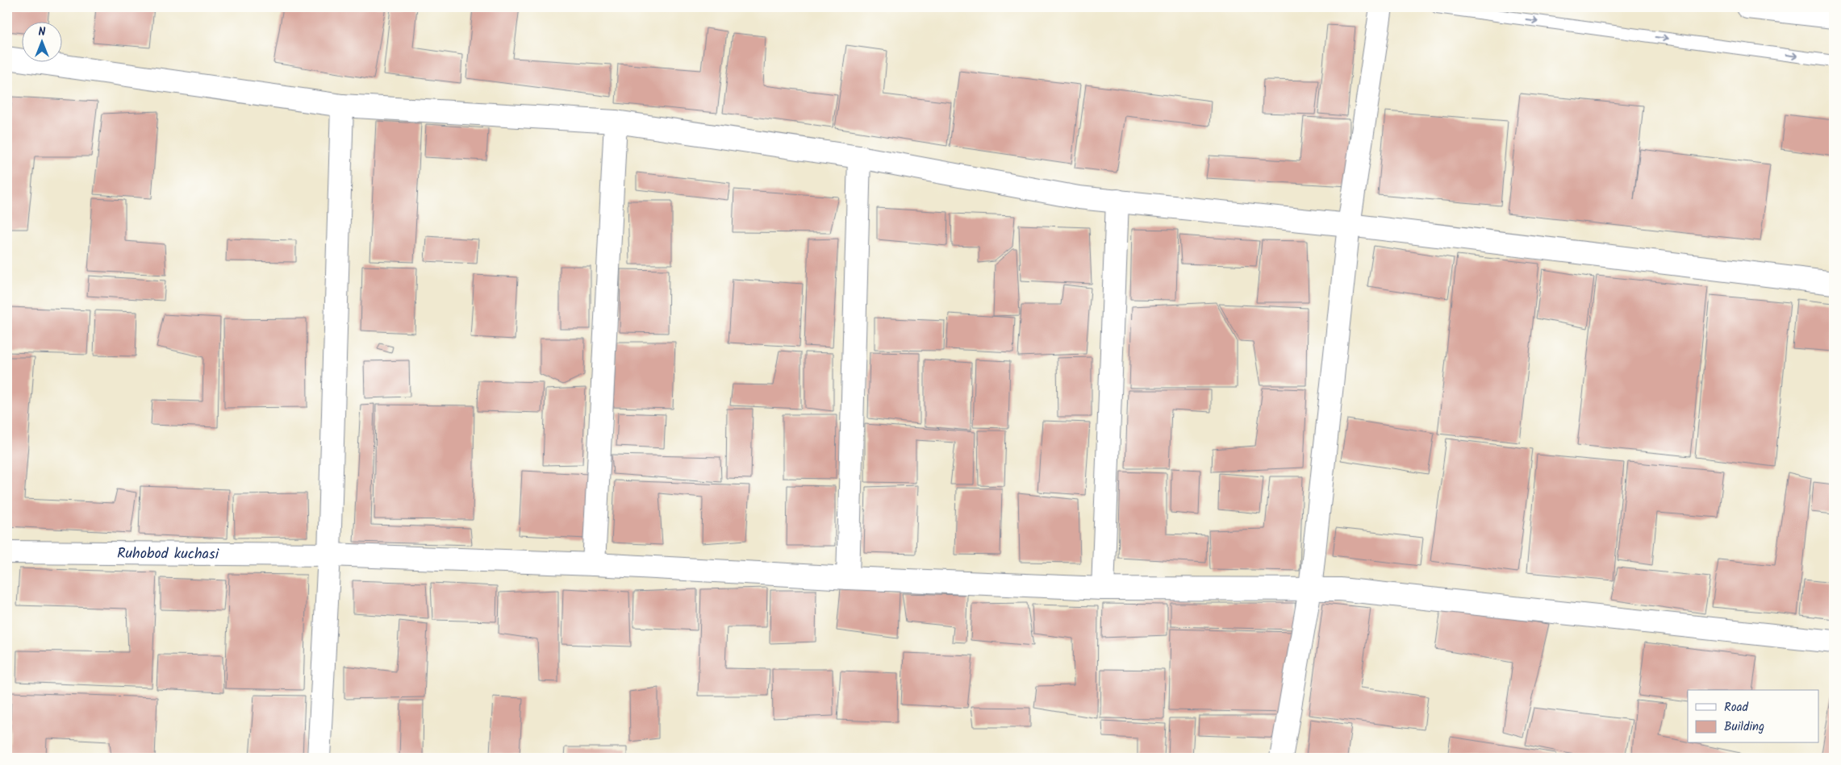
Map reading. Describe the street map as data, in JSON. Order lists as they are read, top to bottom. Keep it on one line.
{"streets":{"street":["Ruhobod kuchasi"]},"legend":["Road","Building"],"north":"top"}
